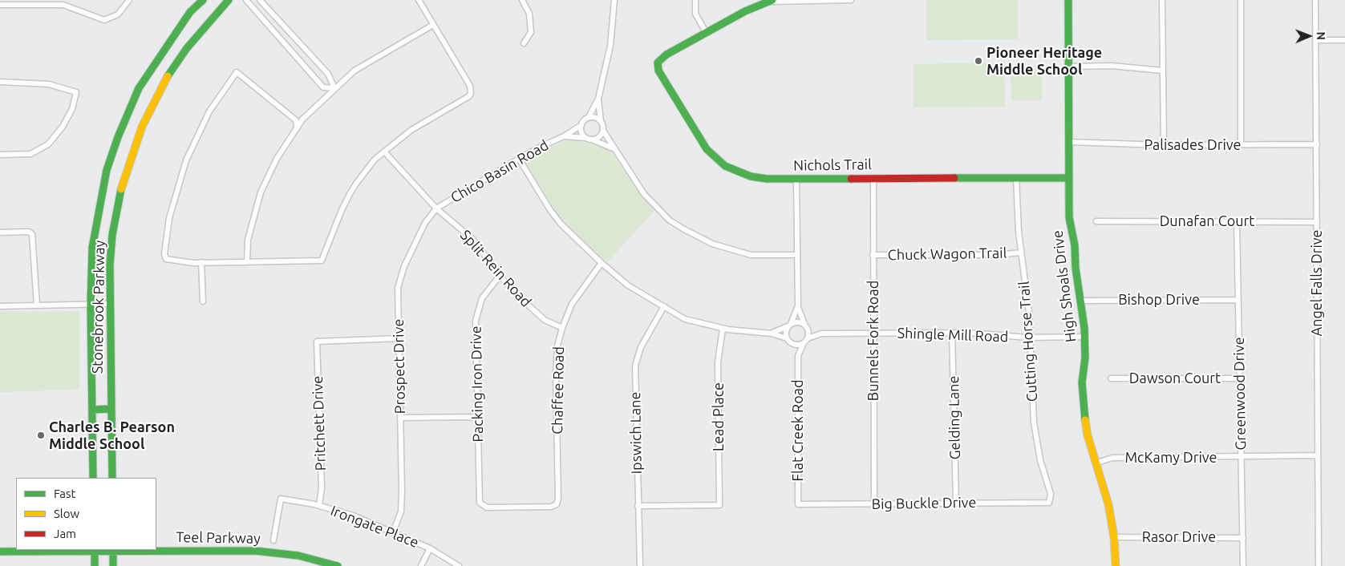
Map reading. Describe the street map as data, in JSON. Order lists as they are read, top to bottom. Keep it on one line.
{"streets":{"main road":["Nichols Trail","High Shoals Drive","Stonebrook Parkway","Teel Parkway"],"street":["Palisades Drive","Chico Basin Road","Dunafan Court","Chuck Wagon Trail","Split Rein Road","Angel Falls Drive","Bishop Drive","Shingle Mill Road","Bunnels Fork Road","Cutting Horse Trail","Prospect Drive","Dawson Court","Packing Iron Drive","Chaffee Road","Greenwood Drive","Lead Place","Gelding Lane","Pritchett Drive","Flat Creek Road","Ipswich Lane","McKamy Drive","Big Buckle Drive","Irongate Place","Rasor Drive"]},"crossings":[["Palisades Drive","Angel Falls Drive"],["Palisades Drive","High Shoals Drive"],["Nichols Trail","High Shoals Drive"],["Nichols Trail","Bunnels Fork Road"],["Nichols Trail","Cutting Horse Trail"],["Chico Basin Road","Split Rein Road"],["Chico Basin Road","Prospect Drive"],["Dunafan Court","Angel Falls Drive"],["Dunafan Court","Greenwood Drive"],["Chuck Wagon Trail","Bunnels Fork Road"],["Chuck Wagon Trail","Cutting Horse Trail"],["Split Rein Road","Prospect Drive"],["Split Rein Road","Packing Iron Drive"],["Split Rein Road","Chaffee Road"],["Angel Falls Drive","McKamy Drive"],["High Shoals Drive","Bishop Drive"],["High Shoals Drive","Shingle Mill Road"],["High Shoals Drive","McKamy Drive"],["High Shoals Drive","Rasor Drive"],["Bishop Drive","Greenwood Drive"],["Shingle Mill Road","Bunnels Fork Road"],["Shingle Mill Road","Cutting Horse Trail"],["Shingle Mill Road","Gelding Lane"],["Shingle Mill Road","Flat Creek Road"],["Bunnels Fork Road","Big Buckle Drive"],["Cutting Horse Trail","Big Buckle Drive"],["Prospect Drive","Pritchett Drive"],["Prospect Drive","Irongate Place"],["Dawson Court","Greenwood Drive"],["Packing Iron Drive","Chaffee Road"],["Greenwood Drive","McKamy Drive"],["Greenwood Drive","Rasor Drive"],["Lead Place","Ipswich Lane"],["Gelding Lane","Big Buckle Drive"],["Pritchett Drive","Irongate Place"],["Flat Creek Road","Big Buckle Drive"]],"places":["Pioneer Heritage Middle School","Charles B. Pearson Middle School"],"legend":["Fast","Slow","Jam"],"north":"right"}
